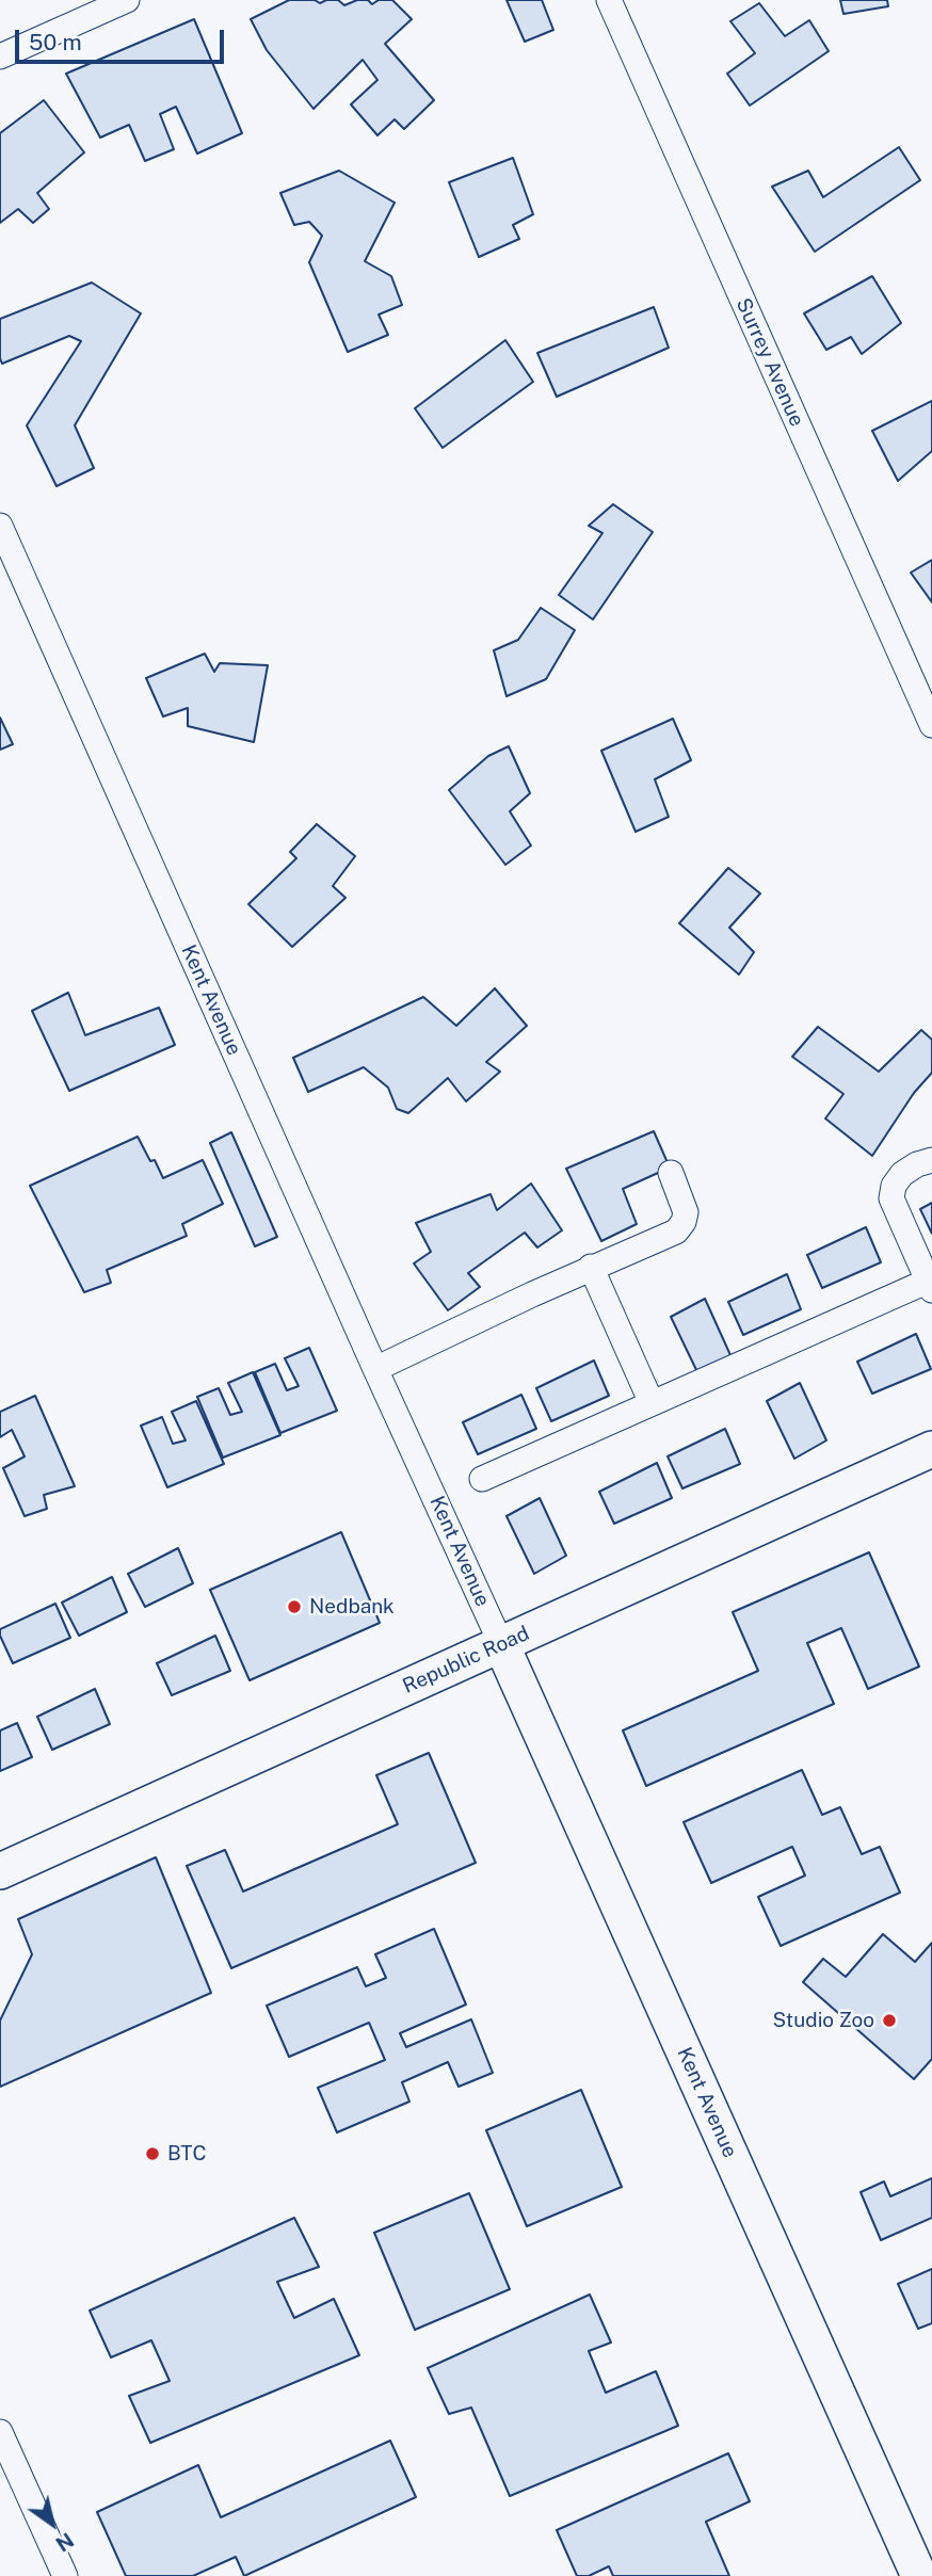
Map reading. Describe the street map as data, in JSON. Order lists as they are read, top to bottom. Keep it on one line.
{"streets":{"main road":["Kent Avenue","Republic Road"],"street":["Surrey Avenue"]},"crossings":[["Kent Avenue","Republic Road"]],"places":["Nedbank","Studio Zoo","BTC"],"scale_bar":"50 m","north":"bottom right"}
